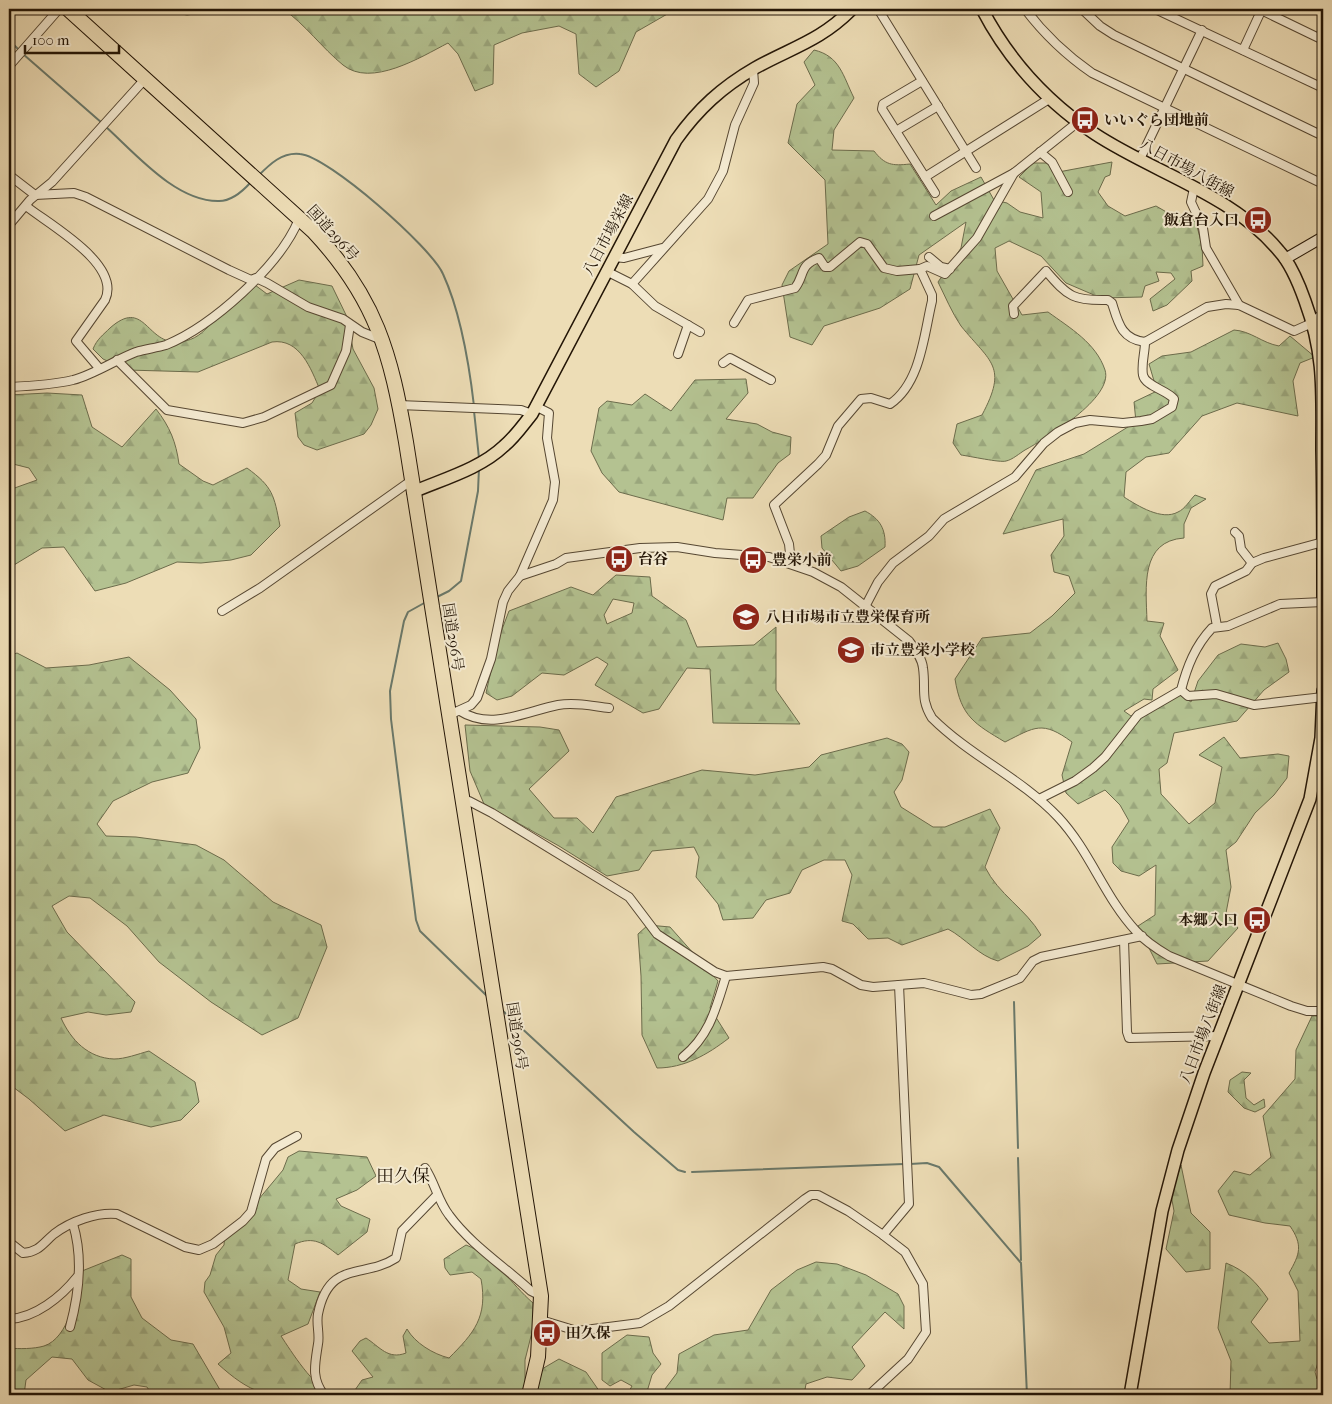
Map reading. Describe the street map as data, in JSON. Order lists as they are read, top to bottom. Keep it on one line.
{"streets":{"highway":["国道296号"],"main road":["八日市場八街線","八日市場栄線"]},"crossings":[["国道296号","八日市場栄線"]],"districts":["田久保"],"places":{"bus stop":["いいぐら団地前","飯倉台入口","台谷","豊栄小前","本郷入口","田久保"],"school or university":["八日市場市立豊栄保育所","市立豊栄小学校"]},"scale_bar":"100 m"}
